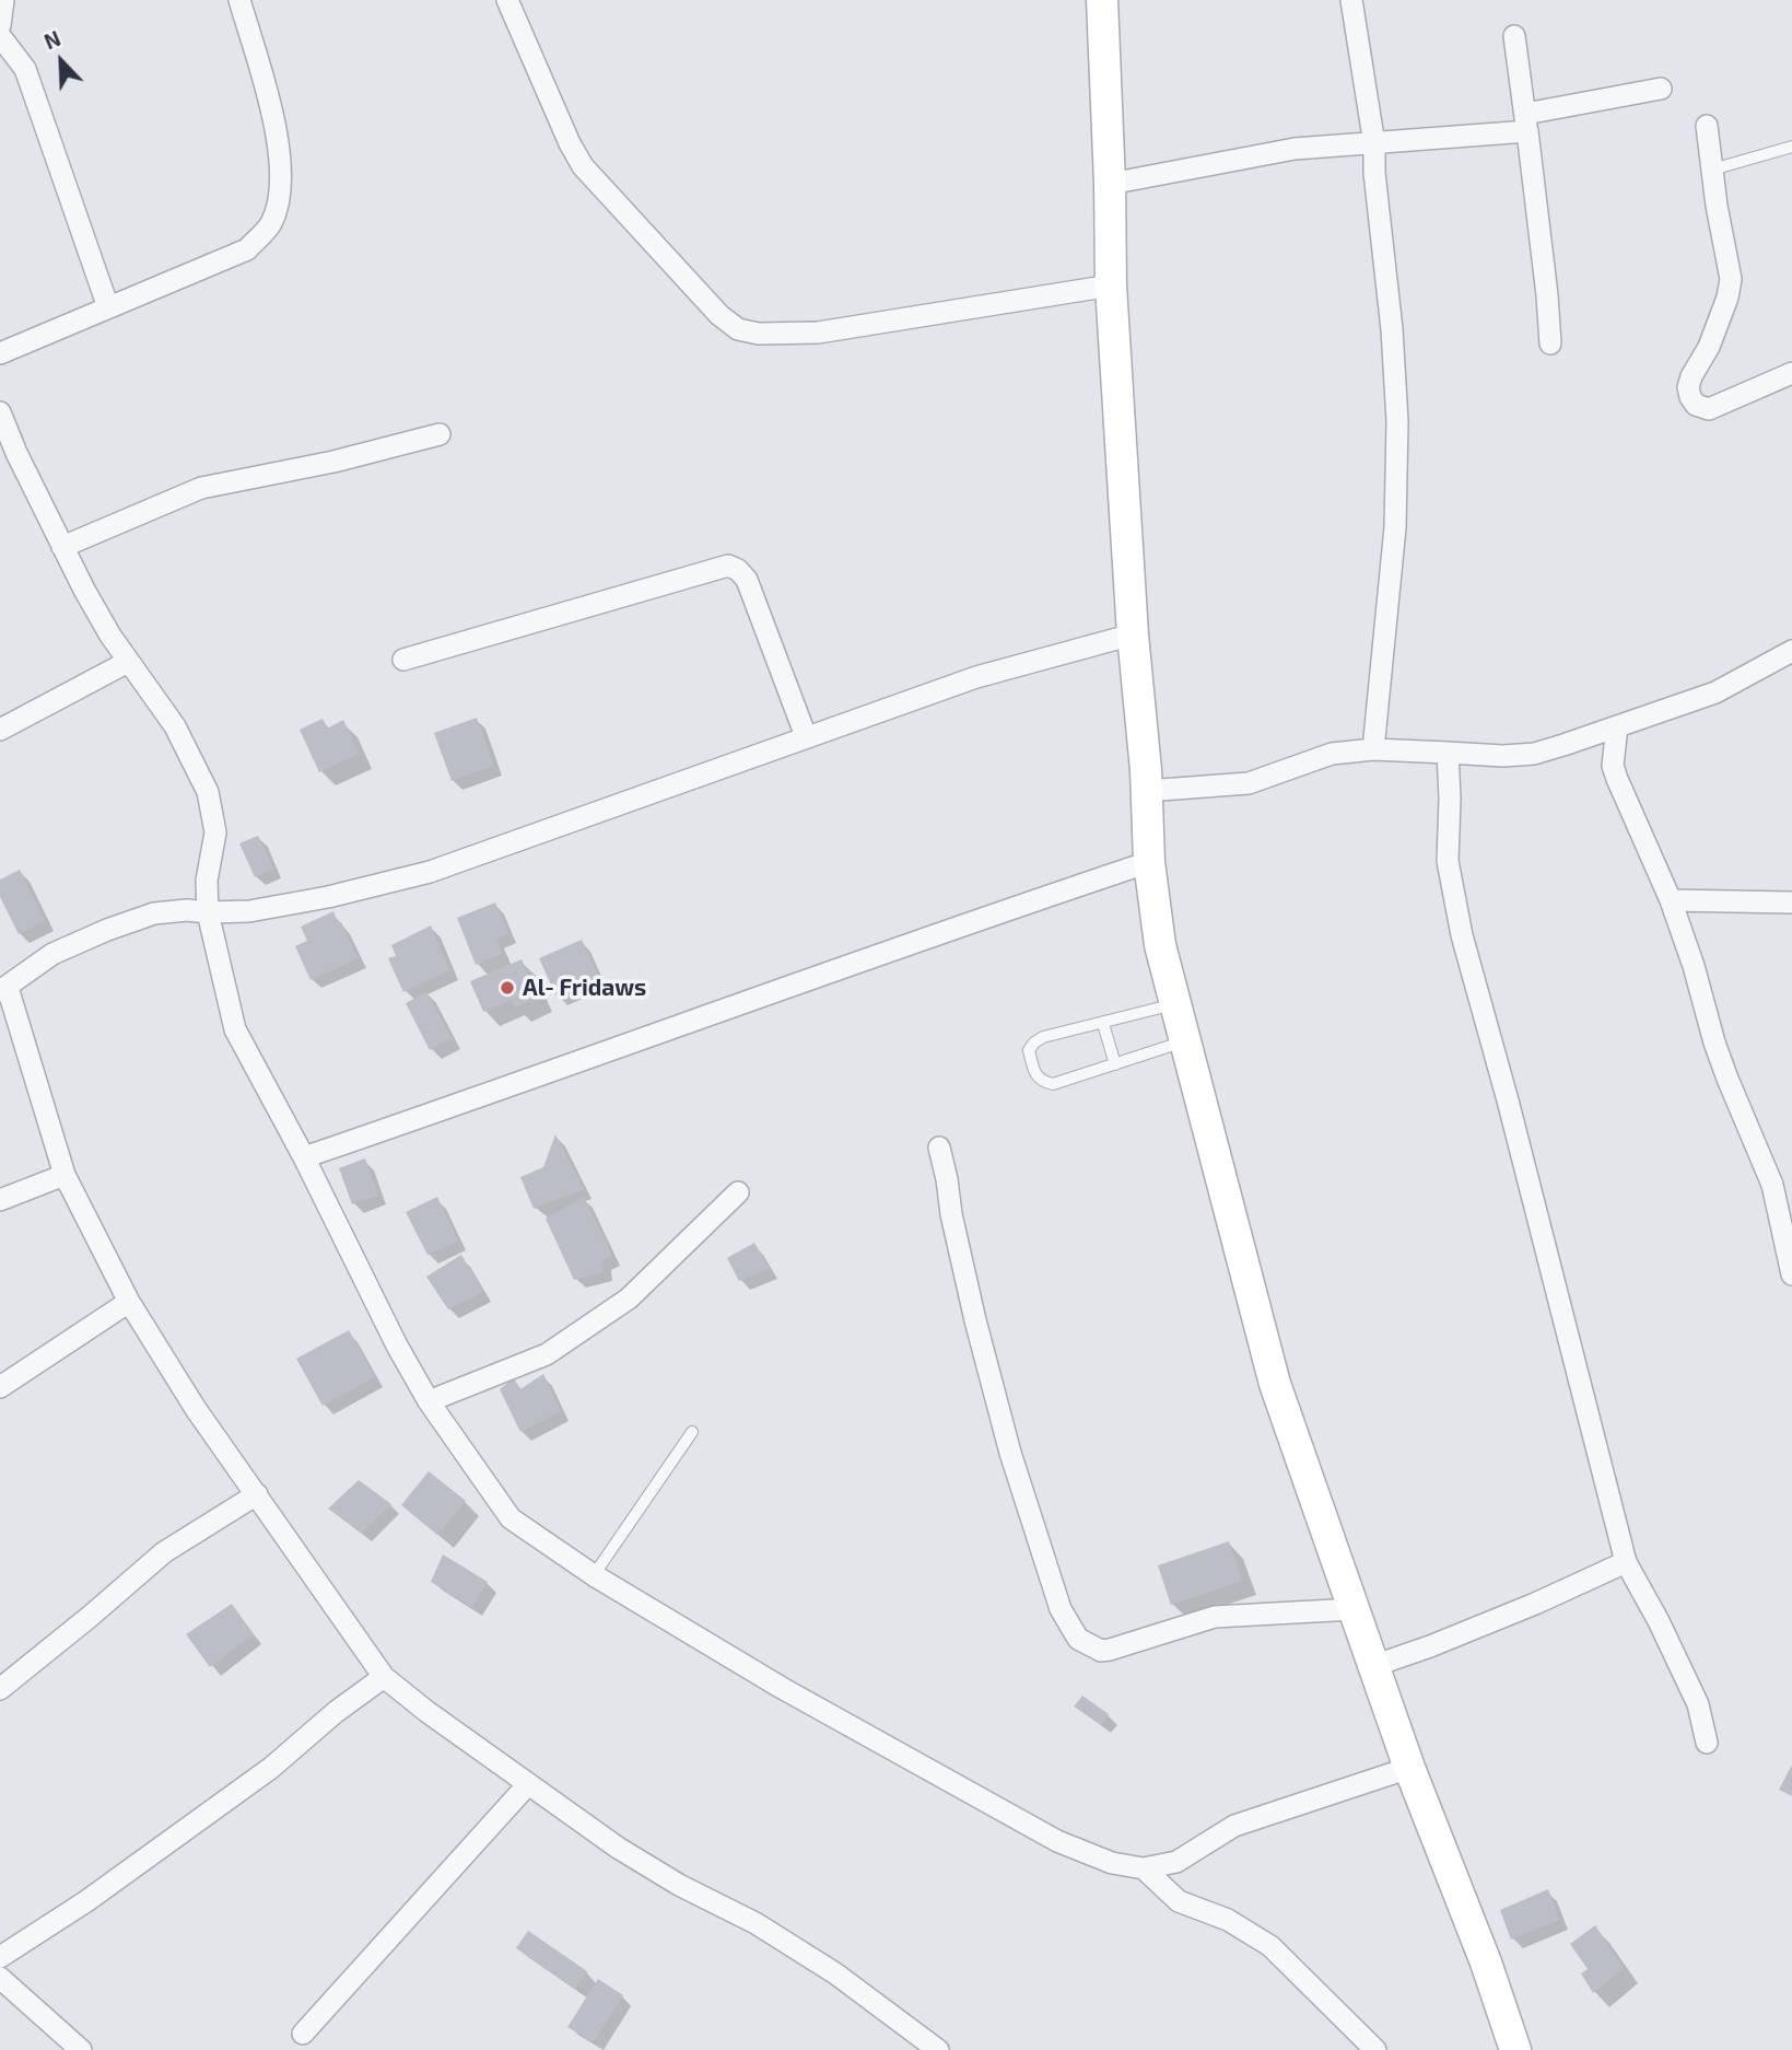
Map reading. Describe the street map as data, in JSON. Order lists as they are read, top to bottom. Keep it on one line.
{"places":["Al- Fridaws"],"north":"top left"}
